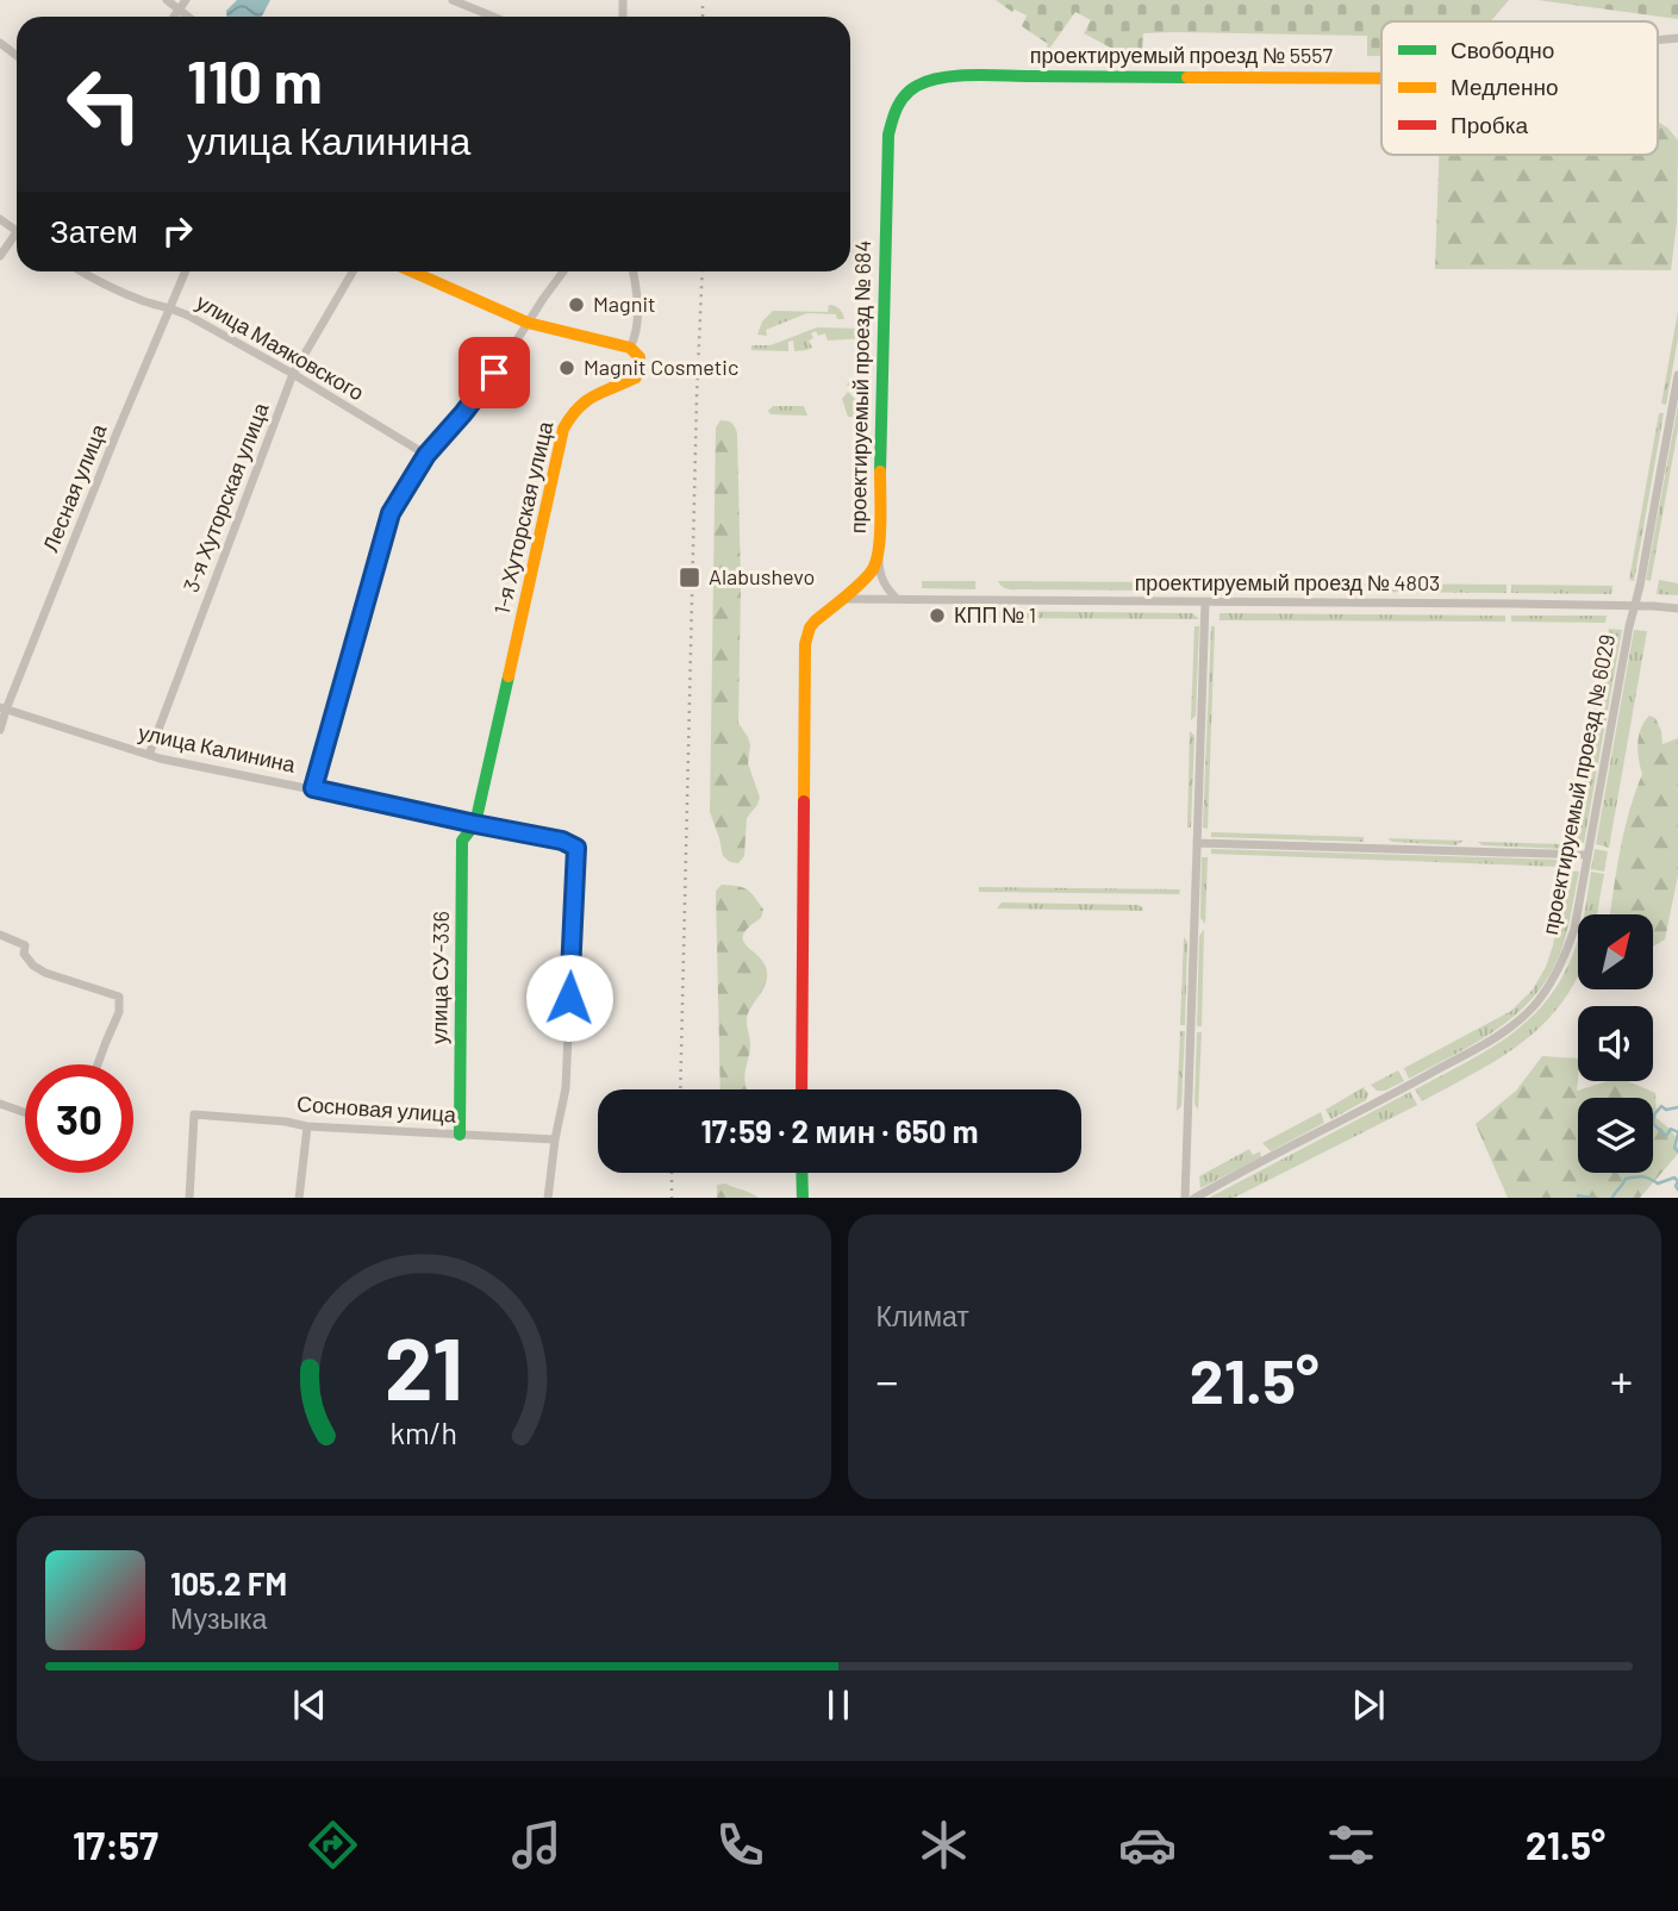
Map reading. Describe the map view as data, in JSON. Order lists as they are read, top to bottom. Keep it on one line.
{"streets":{"street":["проектируемый проезд № 5557","улица Маяковского","проектируемый проезд № 684","Лесная улица","3-я Хуторская улица","1-я Хуторская улица","проектируемый проезд № 4803","улица Калинина","проектируемый проезд № 6029","улица СУ-336","Сосновая улица"]},"crossings":[["проектируемый проезд № 5557","проектируемый проезд № 684"],["улица Маяковского","Лесная улица"],["улица Маяковского","3-я Хуторская улица"],["проектируемый проезд № 684","проектируемый проезд № 4803"],["Лесная улица","улица Калинина"],["3-я Хуторская улица","улица Калинина"],["1-я Хуторская улица","улица Калинина"],["1-я Хуторская улица","улица СУ-336"],["проектируемый проезд № 4803","проектируемый проезд № 6029"],["улица Калинина","улица СУ-336"],["улица Калинина","Сосновая улица"],["улица СУ-336","Сосновая улица"]],"places":{"other":["Magnit","Magnit Cosmetic","КПП № 1"],"transit":["Alabushevo"]},"legend":["Свободно","Медленно","Пробка"],"north":"top right","page":{"turn":["110 m","улица Калинина"],"then":"Затем","limit":"30","trip":"17:59 · 2 мин · 650 m","tile":"Климат","heat":["−","21.5°","+"],"song":["105.2 FM","Музыка"],"tabs":["17:57","21.5°"],"gauge":["21","km/h"]}}
